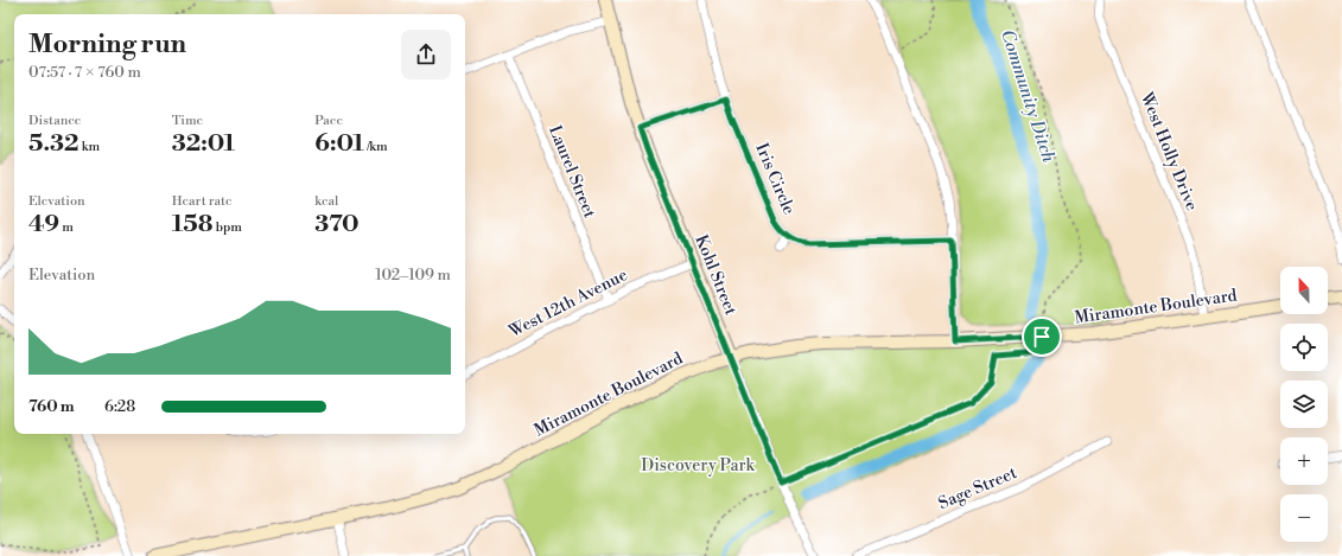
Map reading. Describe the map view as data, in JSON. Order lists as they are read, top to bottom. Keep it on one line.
{"streets":{"street":["West Holly Drive","Laurel Street","Iris Circle","Kohl Street","West 12th Avenue","Miramonte Boulevard","Sage Street"]},"crossings":[["West Holly Drive","Miramonte Boulevard"],["Laurel Street","West 12th Avenue"],["Kohl Street","West 12th Avenue"],["Kohl Street","Miramonte Boulevard"]],"water":["Community Ditch"],"parks":["Discovery Park"],"north":"top","page":{"heading":["Morning run","07:57 · 7 × 760 m"],"stats":[["Distance","5.32 km"],["Time","32:01"],["Pace","6:01 /km"],["Elevation","49 m"],["Heart rate","158 bpm"],["kcal","370"]],"chart":["Elevation","102–109 m"],"map_buttons":["+","−"],"list":[{"name":"760 m","note":"6:28"}]}}
